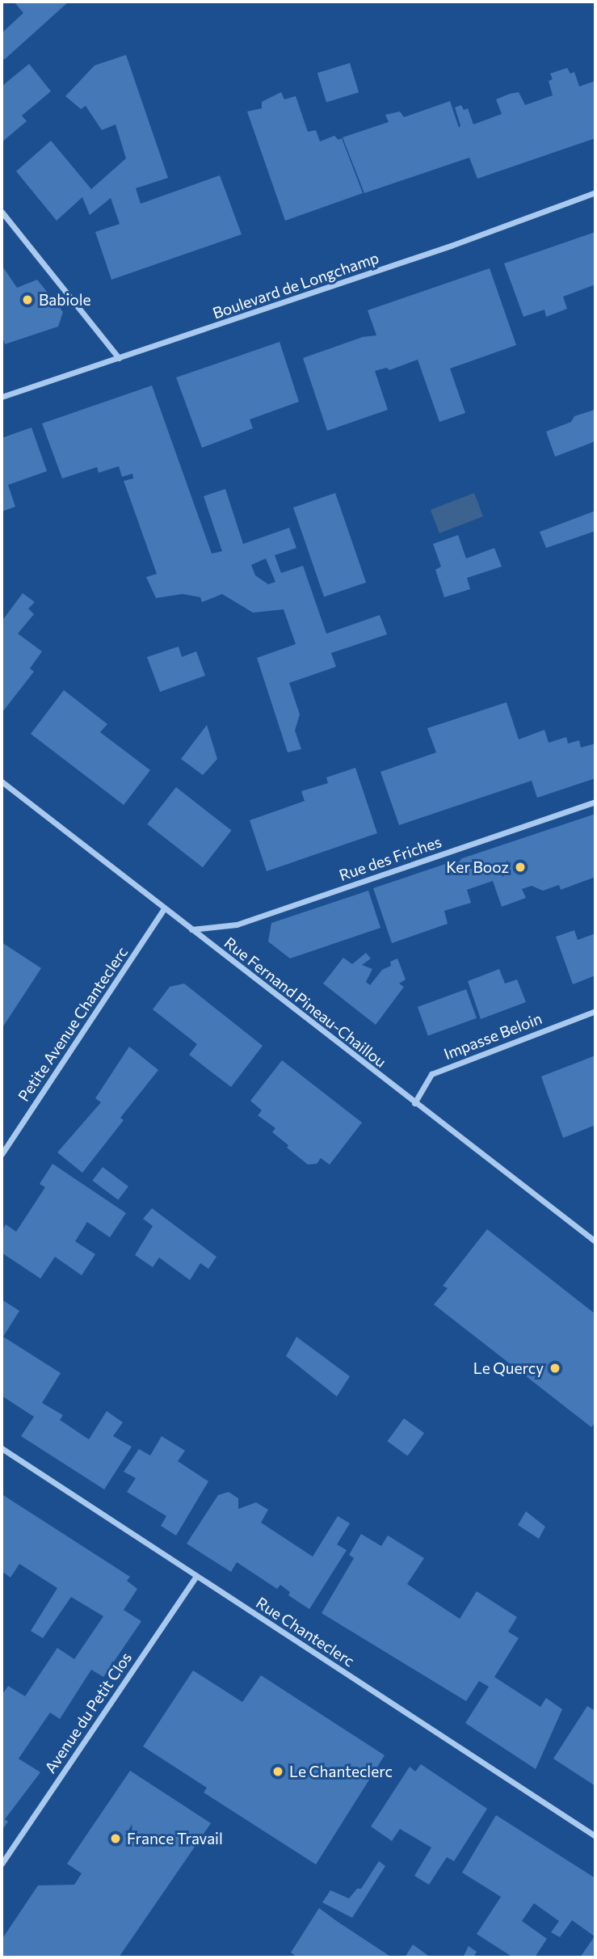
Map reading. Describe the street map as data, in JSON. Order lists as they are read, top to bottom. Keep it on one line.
{"streets":{"street":["Boulevard de Longchamp","Rue des Friches","Rue Fernand Pineau-Chaillou","Petite Avenue Chanteclerc","Impasse Beloin","Rue Chanteclerc","Avenue du Petit Clos"]},"crossings":[["Rue des Friches","Rue Fernand Pineau-Chaillou"],["Rue Fernand Pineau-Chaillou","Petite Avenue Chanteclerc"],["Rue Fernand Pineau-Chaillou","Impasse Beloin"],["Rue Chanteclerc","Avenue du Petit Clos"]],"places":["Babiole","Ker Booz","Le Quercy","Le Chanteclerc","France Travail"]}
